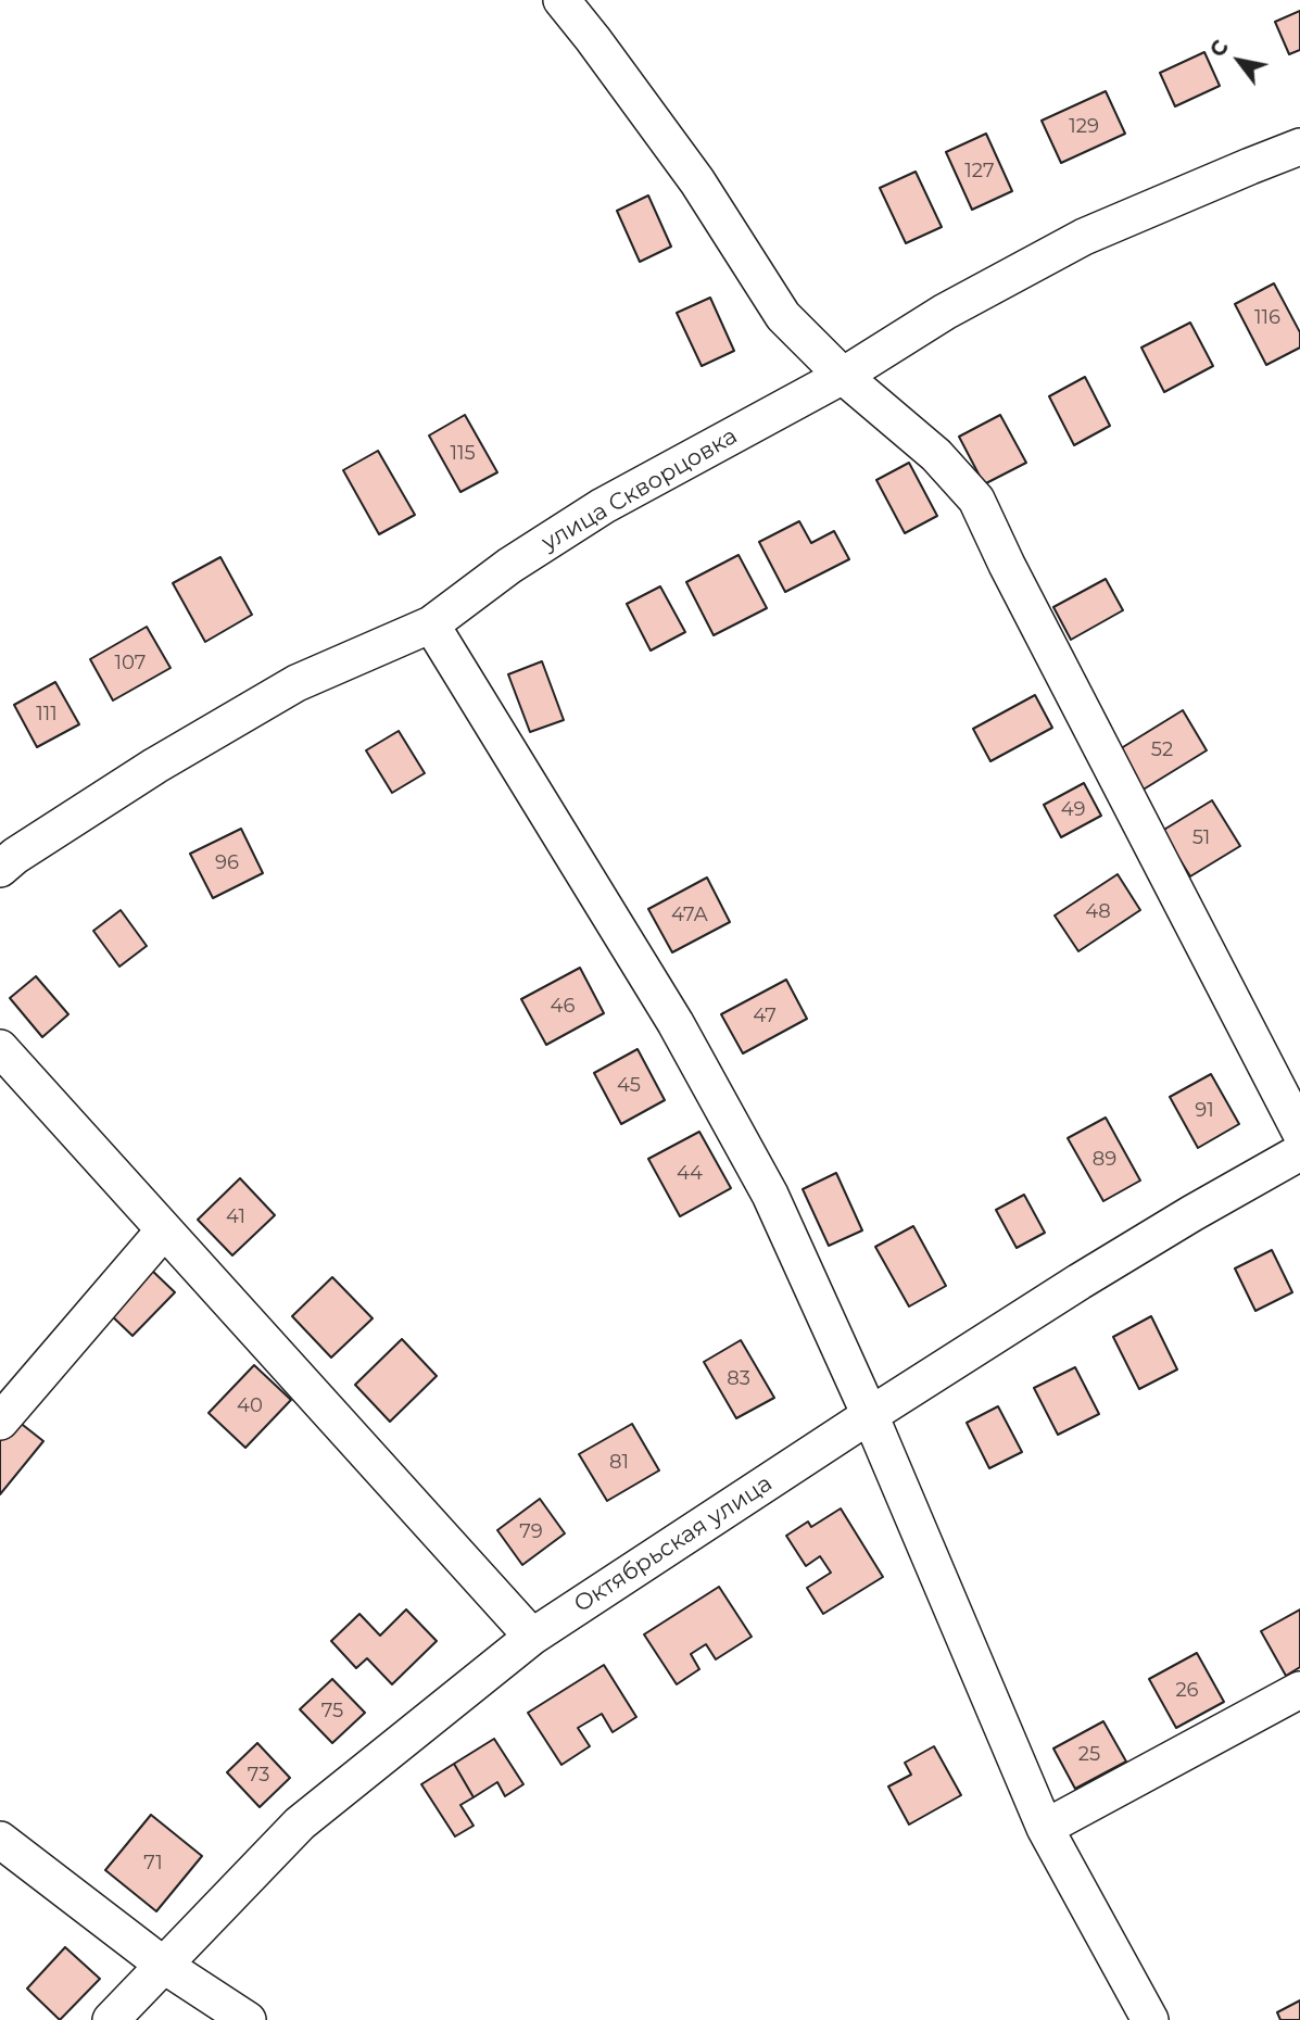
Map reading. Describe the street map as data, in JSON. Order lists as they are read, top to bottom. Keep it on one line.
{"streets":{"street":["улица Скворцовка","Октябрьская улица"]},"house_numbers":["129","127","116","115","107","111","52","49","51","96","48","47А","46","47","45","91","89","44","41","83","40","81","79","26","75","25","73","71"],"north":"top left"}
